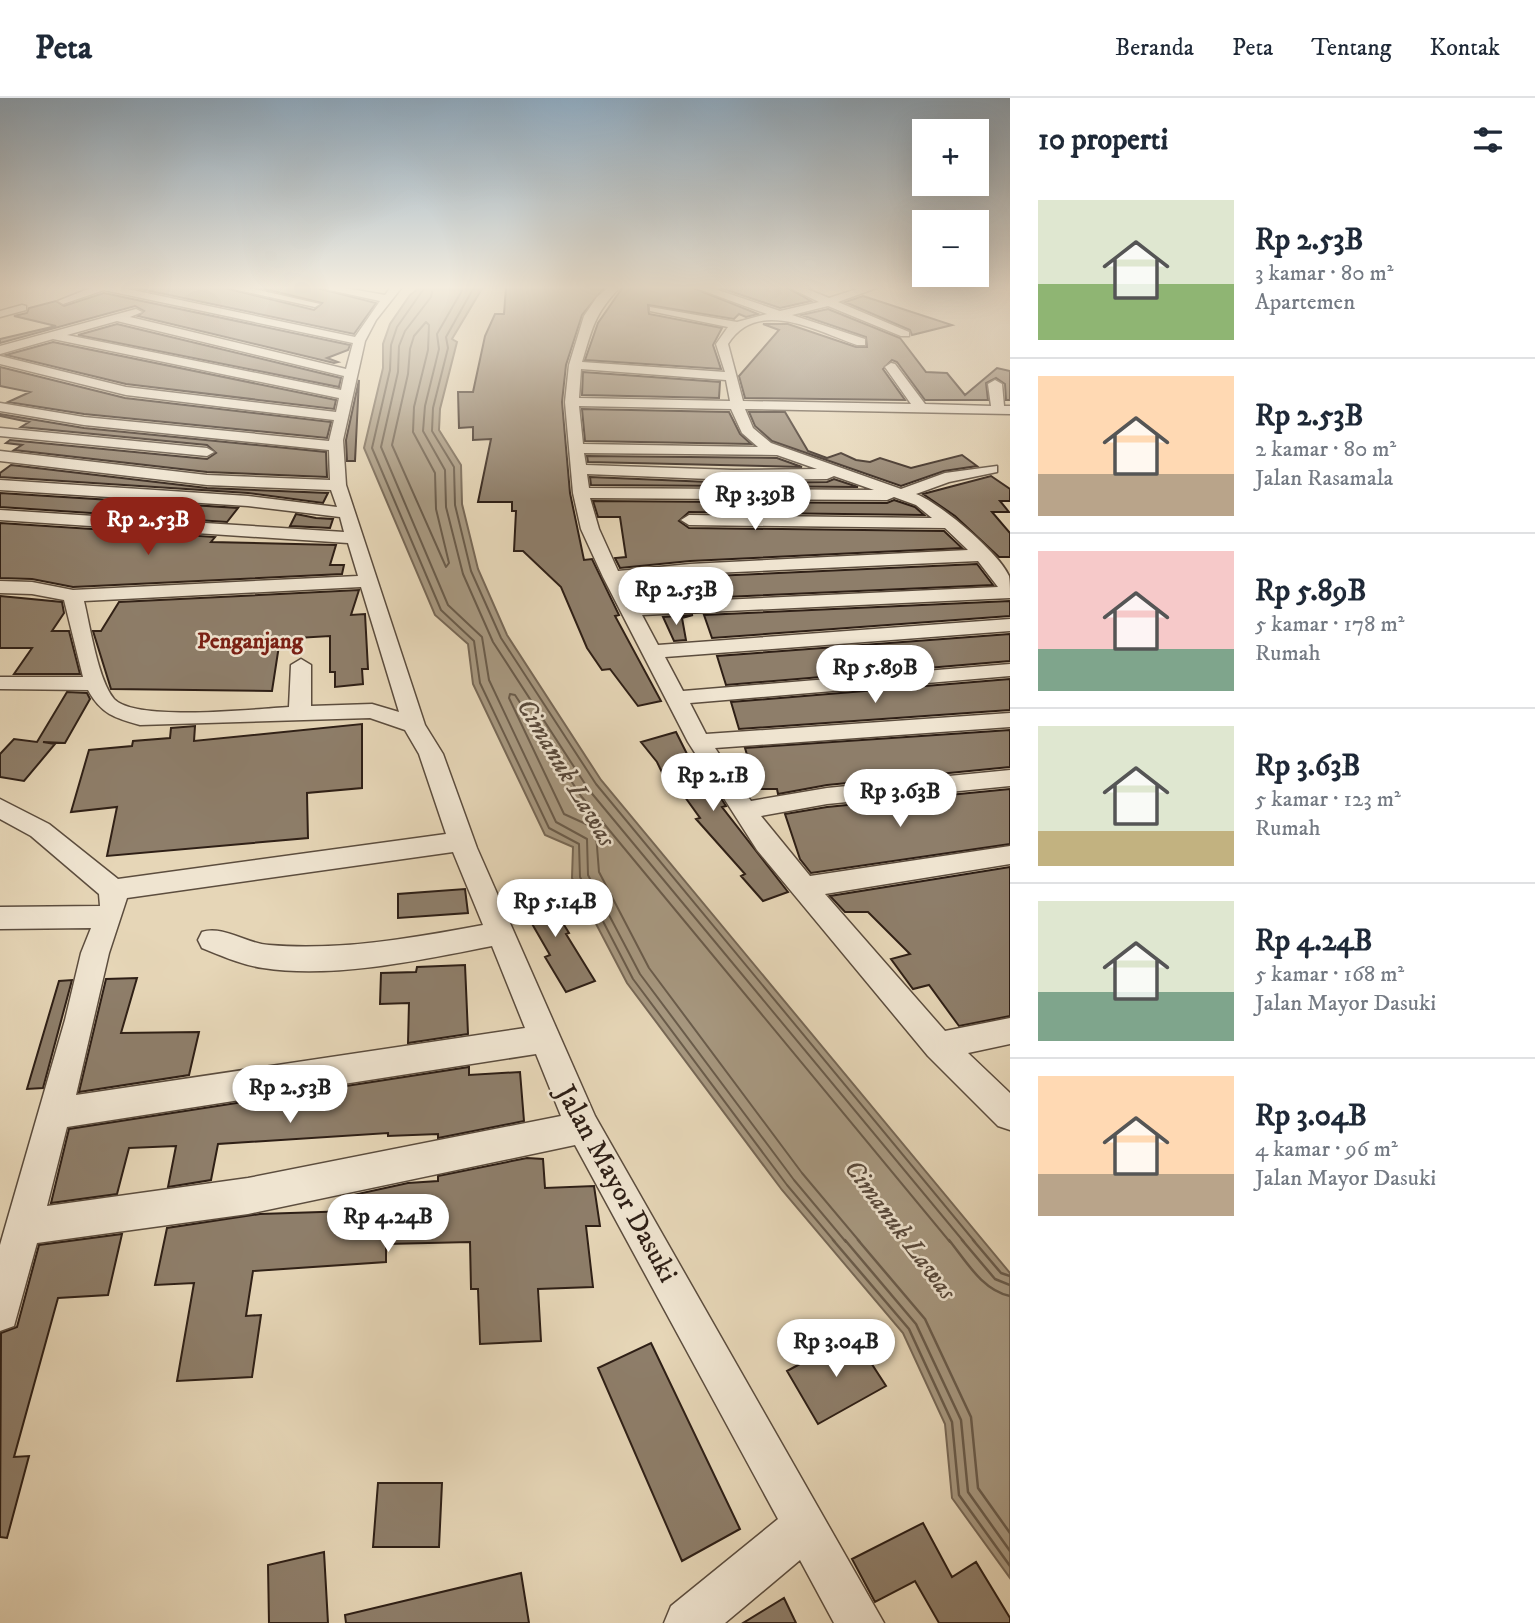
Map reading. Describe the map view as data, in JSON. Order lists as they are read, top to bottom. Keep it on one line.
{"streets":{"street":["Jalan Mayor Dasuki"]},"districts":["Penganjang"],"water":["Cimanuk Lawas"],"page":{"header":"Peta","nav":["Beranda","Peta","Tentang","Kontak"],"heading":"10 properti","map_buttons":["+","−"],"list":[{"name":"Rp 2.53B","note":"3 kamar · 80 m² · Apartemen"},{"name":"Rp 2.53B","note":"2 kamar · 80 m² · Jalan Rasamala"},{"name":"Rp 5.89B","note":"5 kamar · 178 m² · Rumah"},{"name":"Rp 3.63B","note":"5 kamar · 123 m² · Rumah"},{"name":"Rp 4.24B","note":"5 kamar · 168 m² · Jalan Mayor Dasuki"},{"name":"Rp 3.04B","note":"4 kamar · 96 m² · Jalan Mayor Dasuki"}],"price":["Rp 3.39B","Rp 2.53B","Rp 2.53B","Rp 5.89B","Rp 2.1B","Rp 3.63B","Rp 5.14B","Rp 2.53B","Rp 4.24B","Rp 3.04B"]}}
